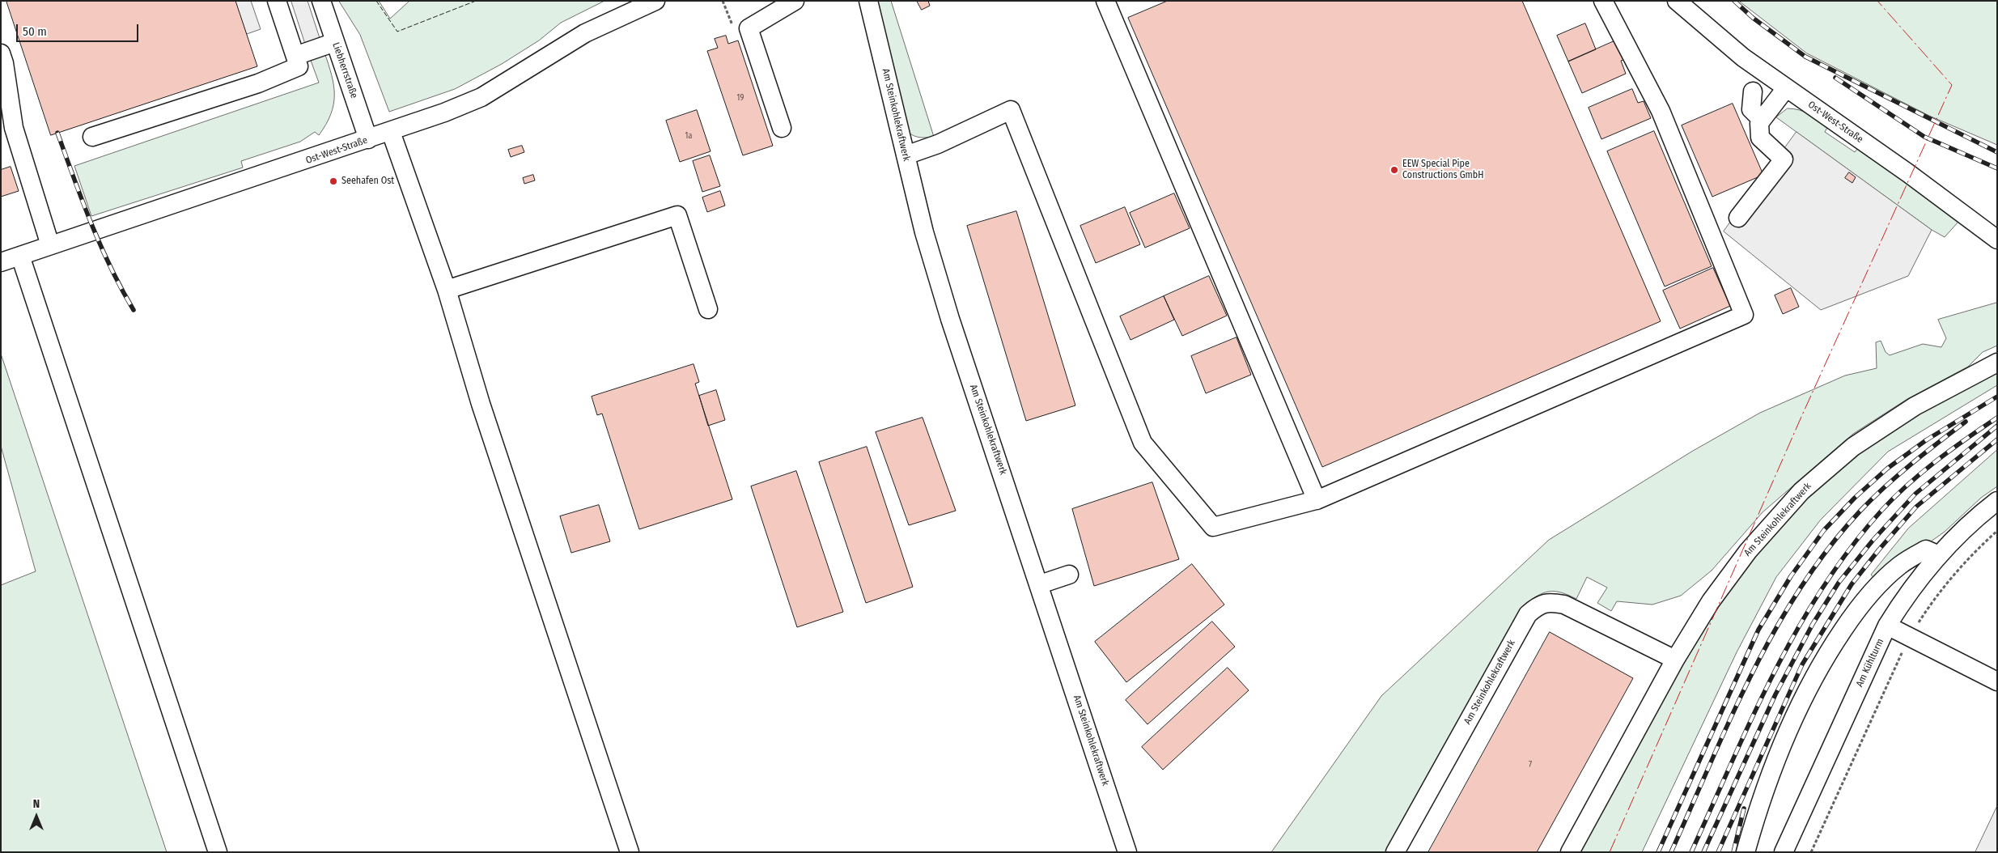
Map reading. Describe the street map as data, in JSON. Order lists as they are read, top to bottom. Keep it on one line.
{"streets":{"street":["Liebherrstraße","Am Steinkohlekraftwerk","Ost-West-Straße","Am Kühlturm"]},"crossings":[["Liebherrstraße","Ost-West-Straße"]],"places":["EEW Special Pipe Constructions GmbH","Seehafen Ost"],"house_numbers":["19","1a","7"],"scale_bar":"50 m","north":"top"}
